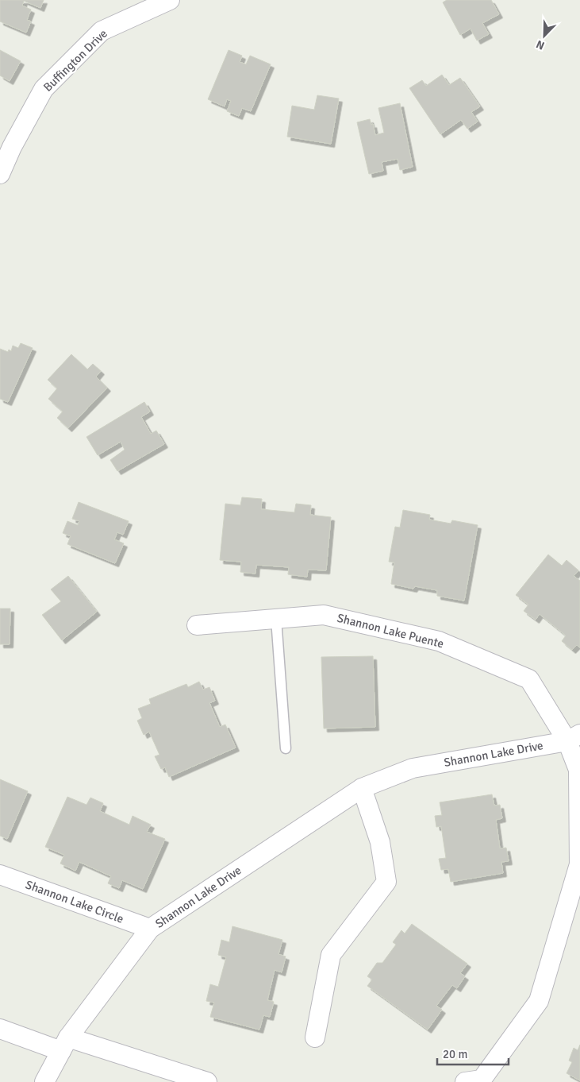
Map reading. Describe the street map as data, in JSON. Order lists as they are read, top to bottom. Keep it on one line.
{"streets":{"street":["Buffington Drive","Shannon Lake Puente","Shannon Lake Drive","Shannon Lake Circle"]},"crossings":[["Shannon Lake Puente","Shannon Lake Drive"],["Shannon Lake Drive","Shannon Lake Circle"]],"scale_bar":"20 m","north":"bottom left"}
